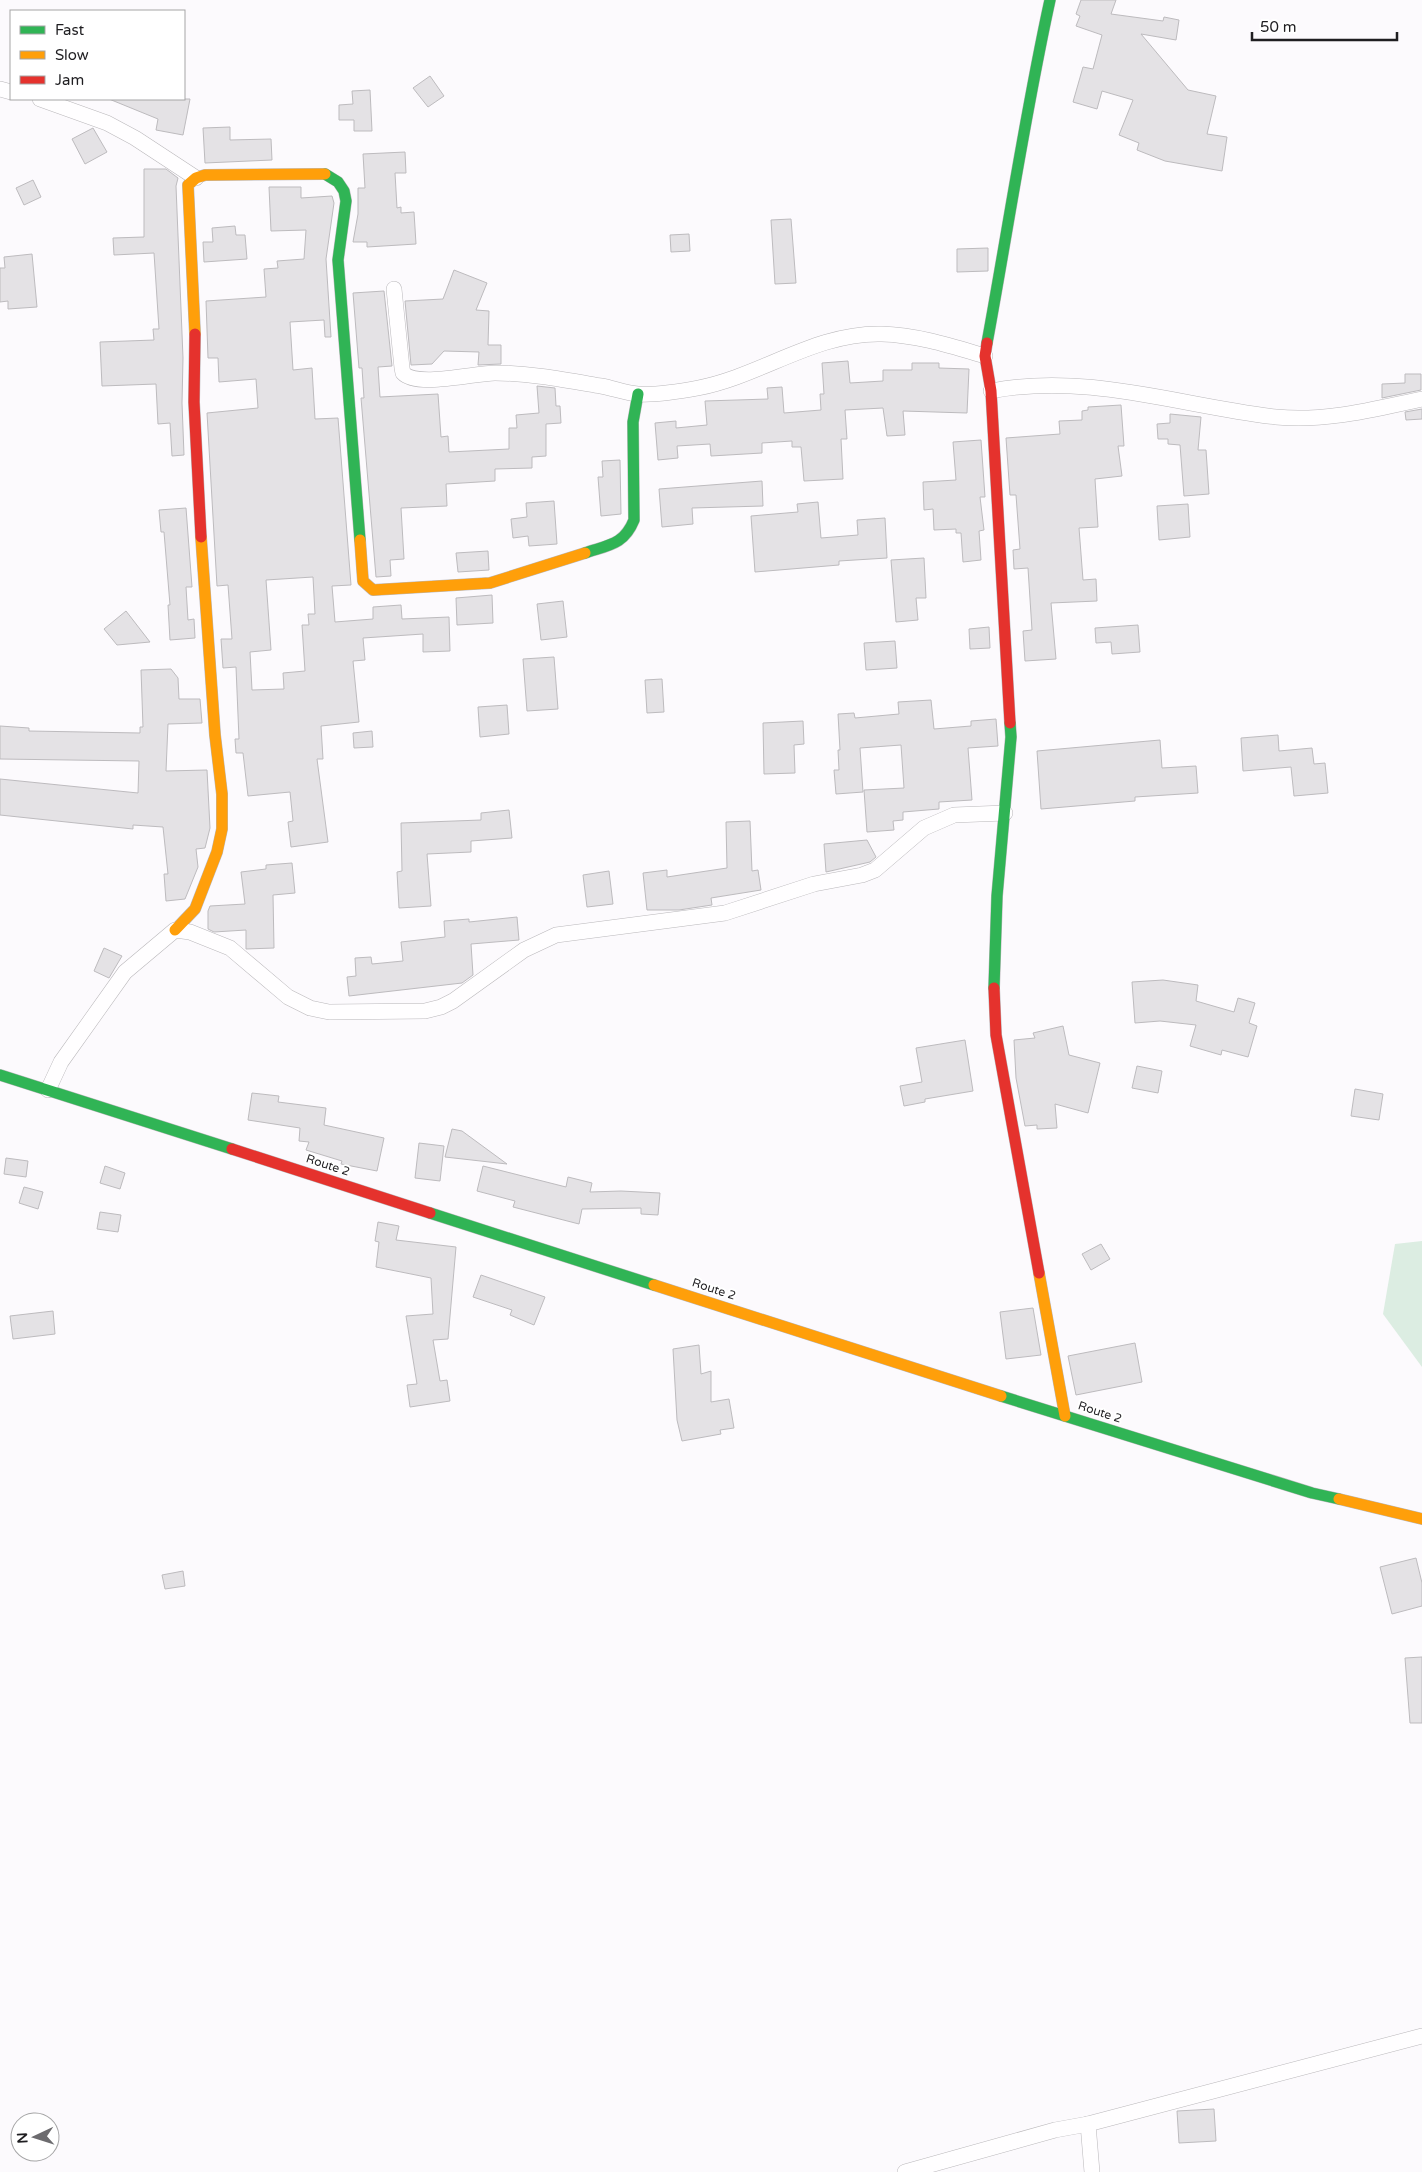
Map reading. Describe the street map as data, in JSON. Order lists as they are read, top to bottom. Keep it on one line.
{"streets":{"main road":["Route 2"]},"legend":["Fast","Slow","Jam"],"scale_bar":"50 m","north":"left"}
